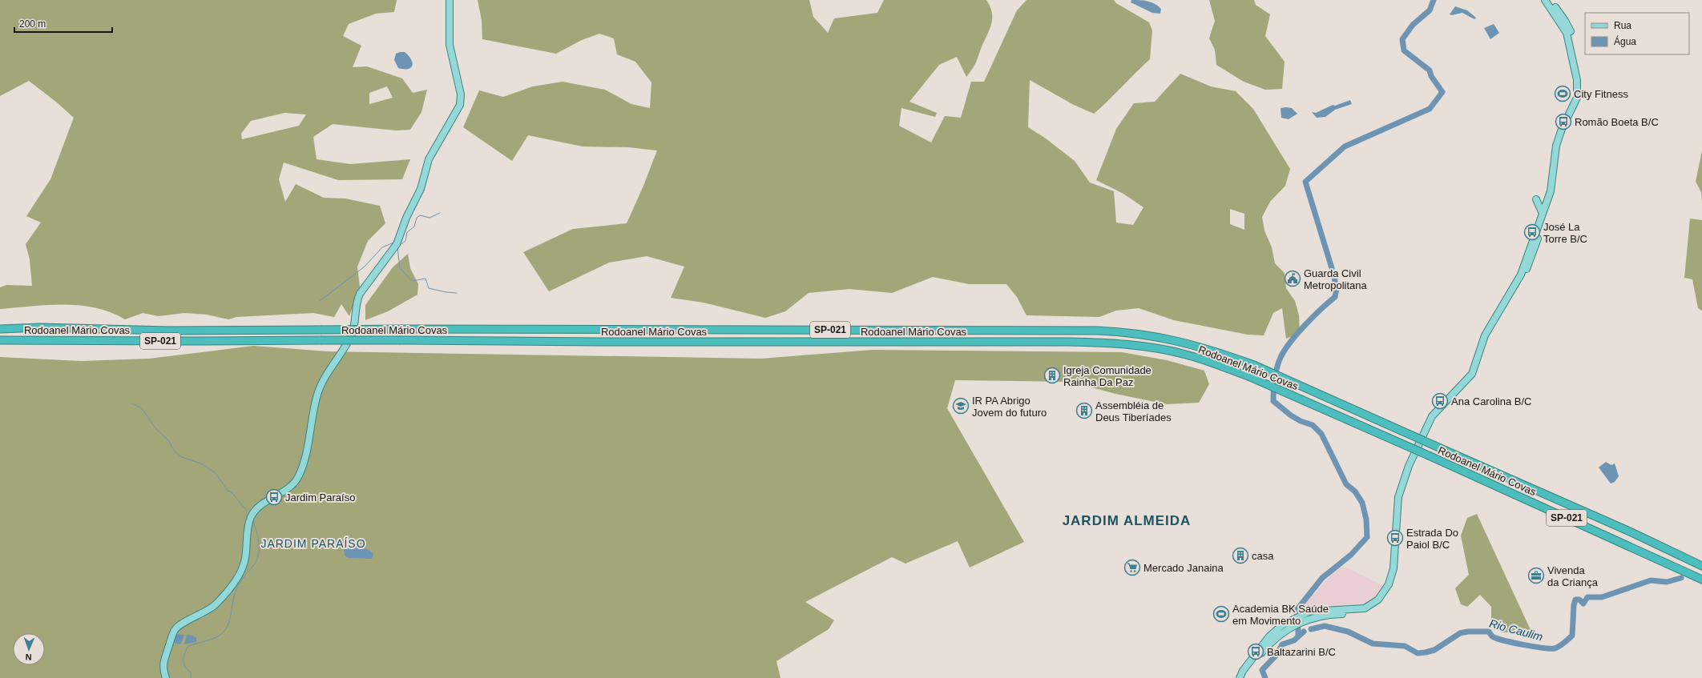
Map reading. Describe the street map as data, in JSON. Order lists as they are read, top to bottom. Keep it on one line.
{"streets":{"highway":["Rodoanel Mário Covas","SP-021"]},"districts":["JARDIM ALMEIDA","JARDIM PARAÍSO"],"water":["Rio Caulim"],"places":{"sports":["City Fitness","Academia BK Saúde em Movimento"],"bus stop":["Romão Boeta B/C","José La Torre B/C","Ana Carolina B/C","Jardim Paraíso","Estrada Do Paiol B/C","Baltazarini B/C"],"public building":["Guarda Civil Metropolitana"],"building":["Igreja Comunidade Rainha Da Paz","Assembléia de Deus Tiberíades","casa"],"school or university":["IR PA Abrigo Jovem do futuro"],"supermarket":["Mercado Janaina"],"office":["Vivenda da Criança"]},"legend":["Rua","Água"],"scale_bar":"200 m","north":"bottom"}
